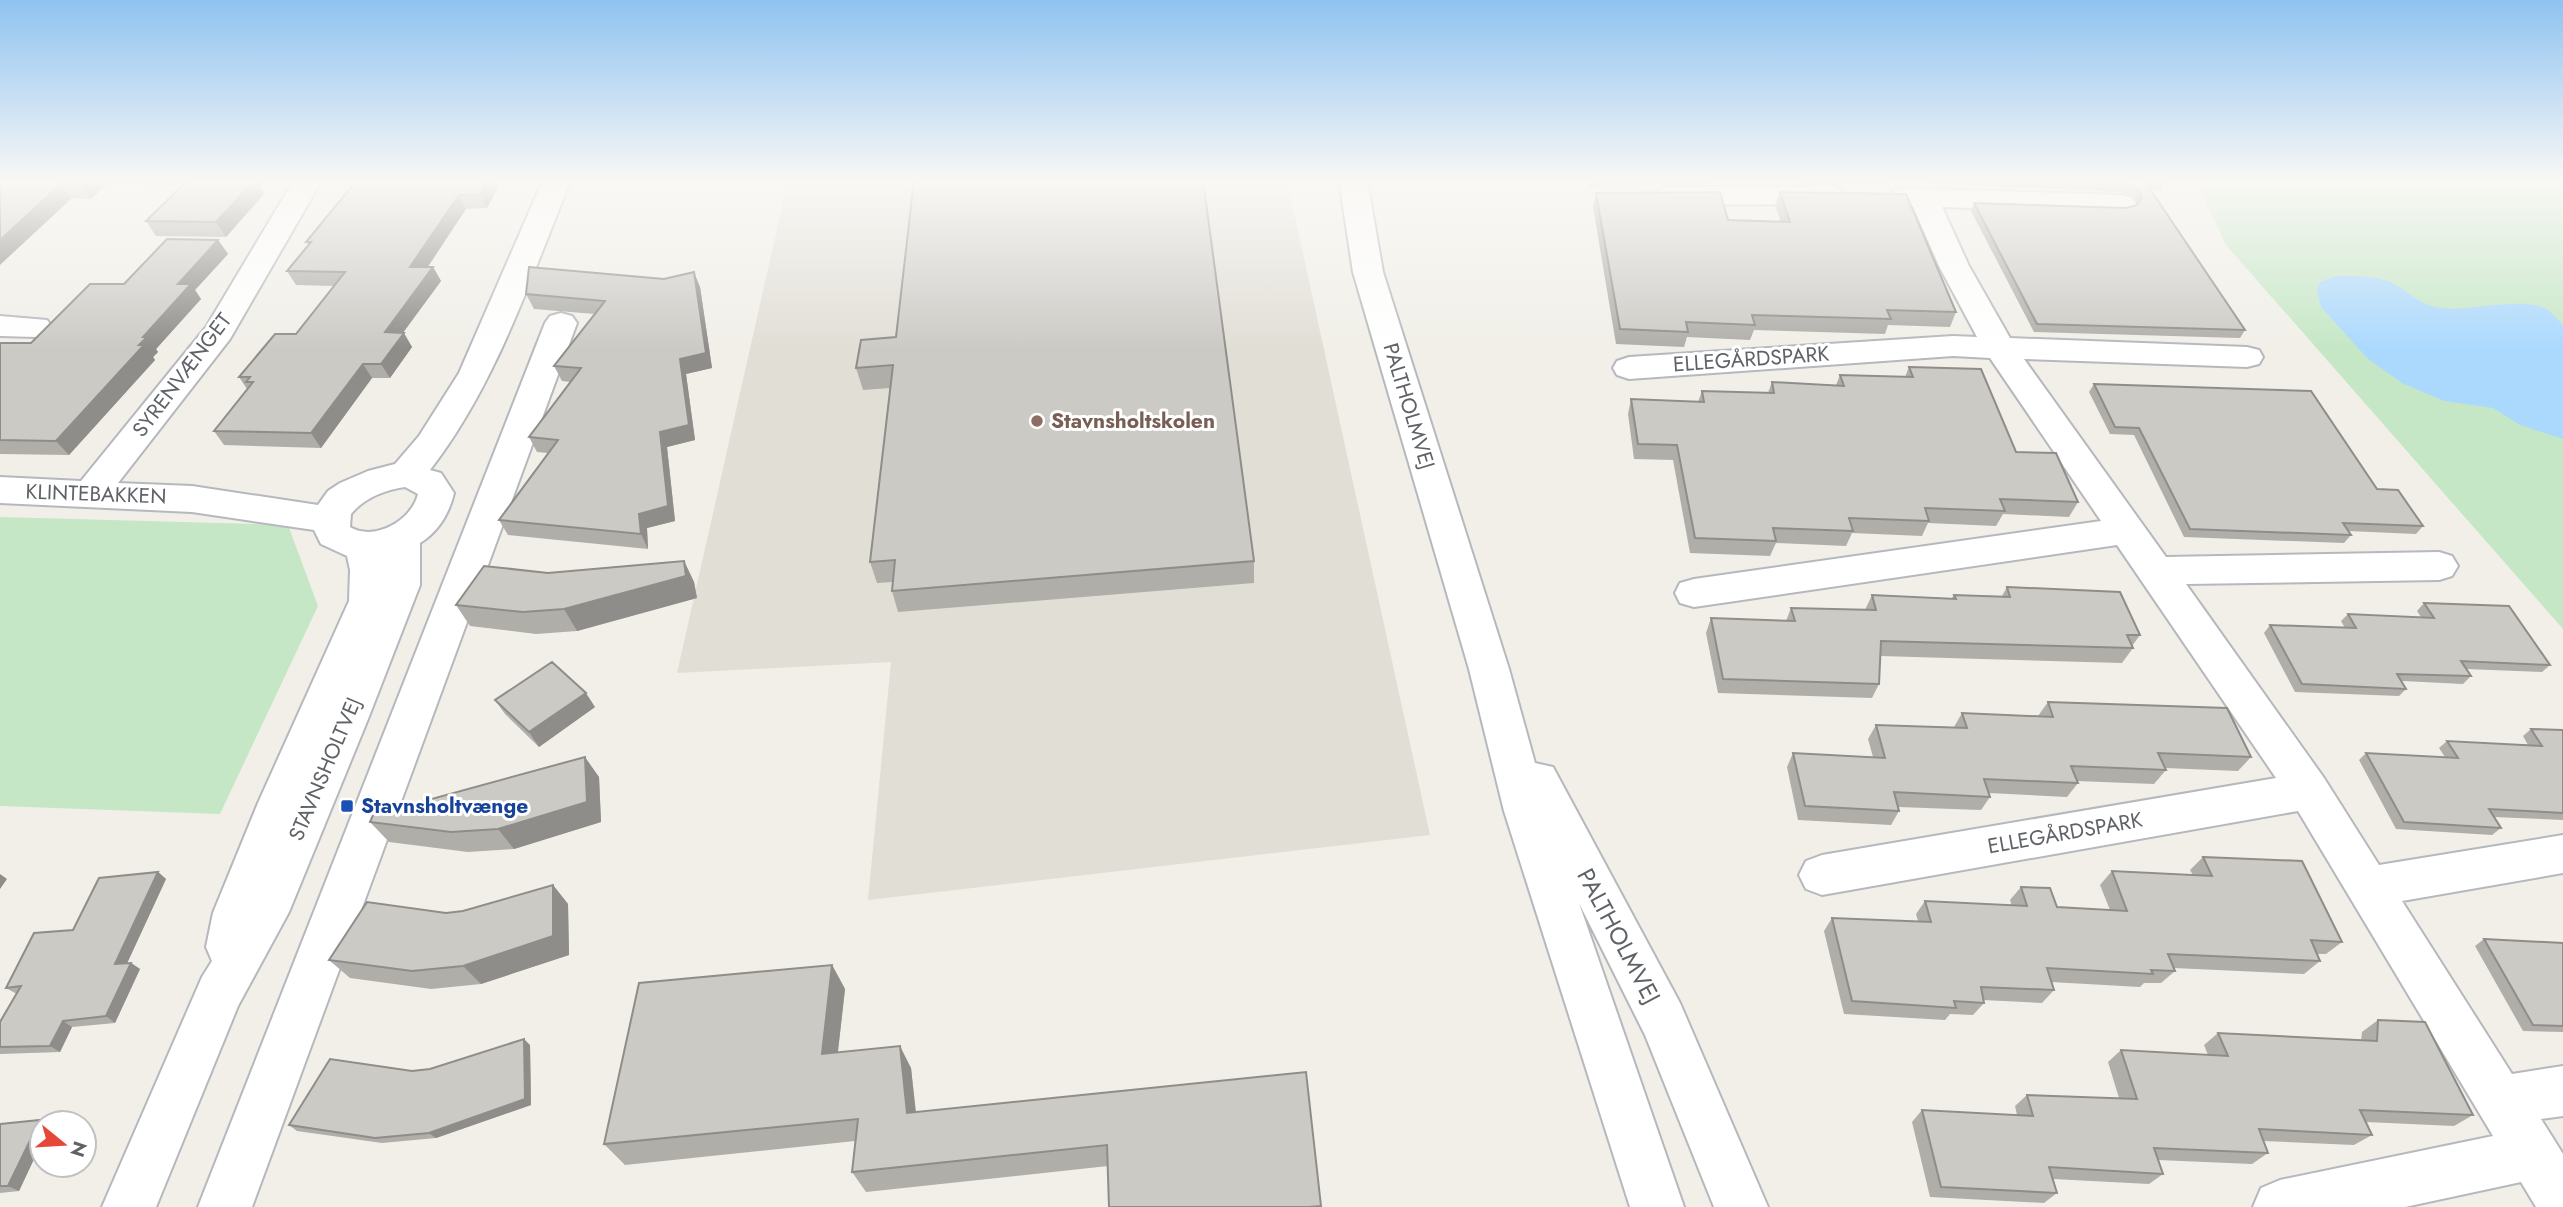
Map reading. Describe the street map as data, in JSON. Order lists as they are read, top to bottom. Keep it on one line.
{"streets":{"street":["ELLEGÅRDSPARK","SYRENVÆNGET","PALTHOLMVEJ","KLINTEBAKKEN","STAVNSHOLTVEJ"]},"crossings":[["SYRENVÆNGET","KLINTEBAKKEN"]],"places":{"other":["Stavnsholtskolen"],"transit":["Stavnsholtvænge"]},"north":"right"}
